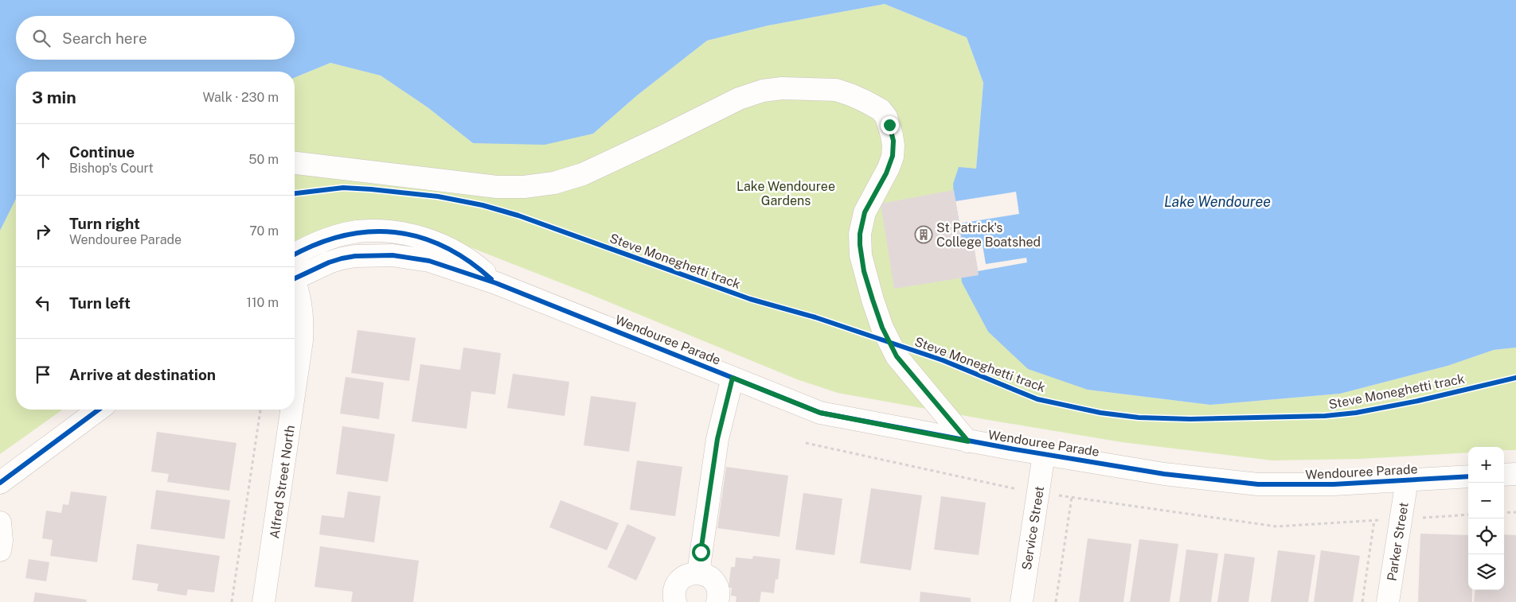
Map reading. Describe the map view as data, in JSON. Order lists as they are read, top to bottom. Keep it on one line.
{"streets":{"street":["Wendouree Parade","Alfred Street North","Service Street","Parker Street"],"cycle path":["Steve Moneghetti track"]},"crossings":[["Wendouree Parade","Service Street"],["Wendouree Parade","Parker Street"]],"water":["Lake Wendouree"],"parks":["Lake Wendouree Gardens"],"places":{"building":["St Patrick's College Boatshed"]},"page":{"search":"Search here","heading":["3 min","Walk · 230 m"],"list":[["Continue","Bishop's Court","50 m"],["Turn right","Wendouree Parade","70 m"],["Turn left","110 m"],"Arrive at destination"],"map_buttons":["+","−"]}}
